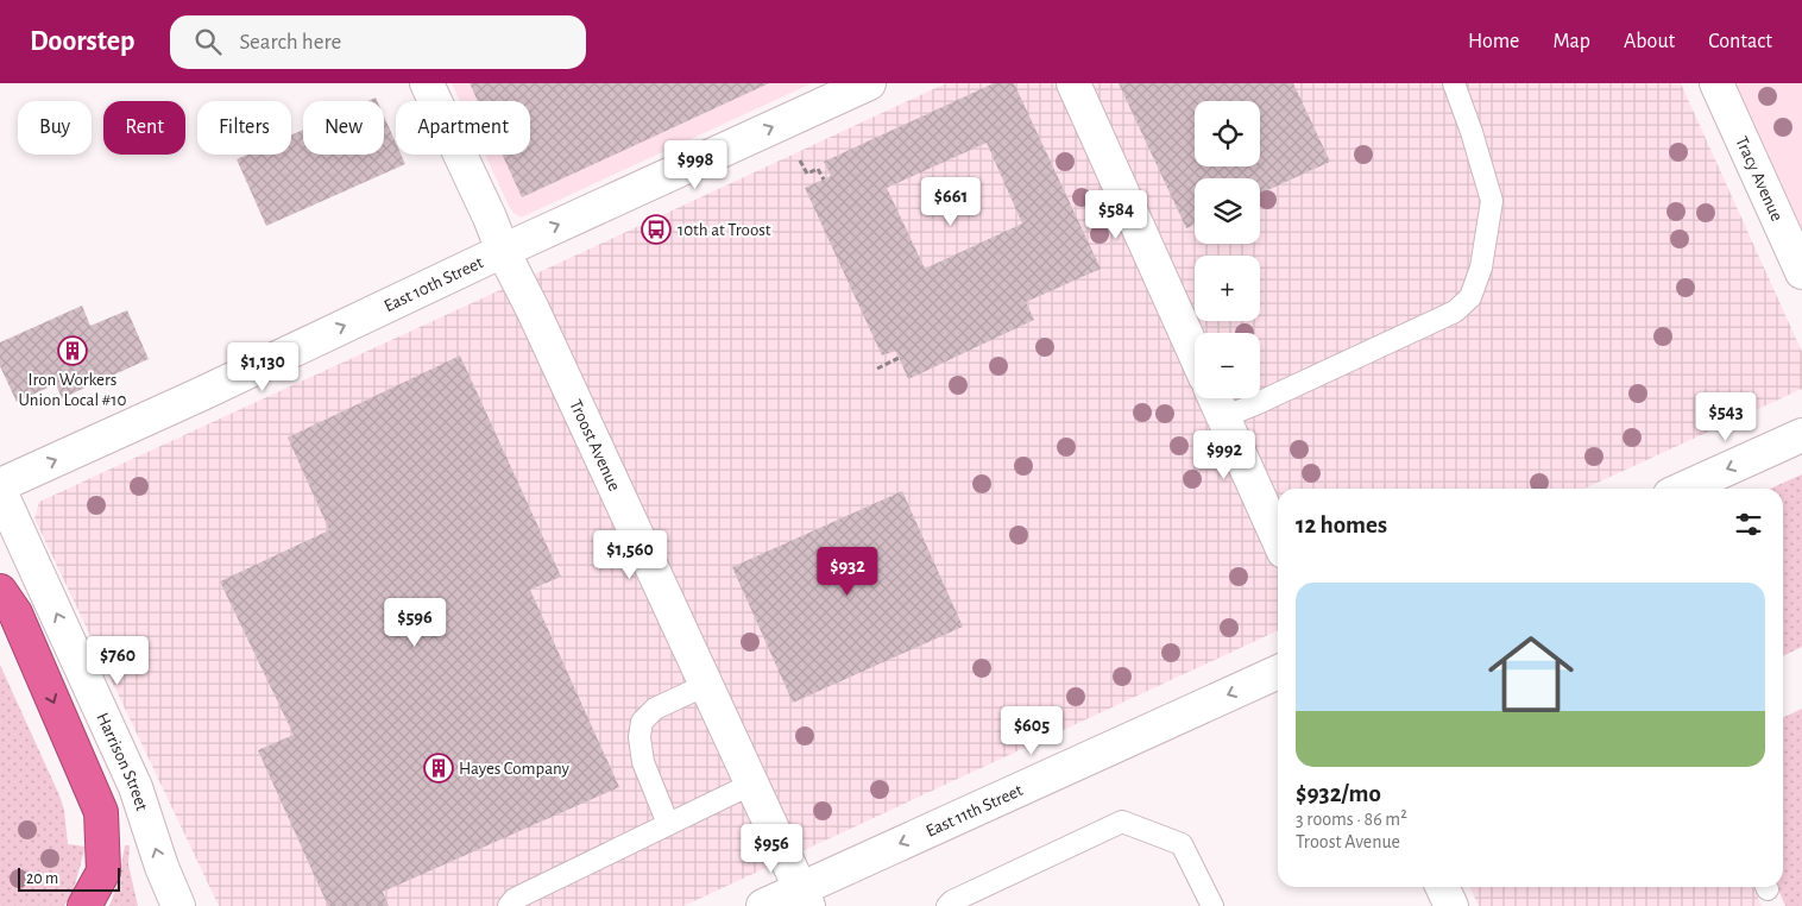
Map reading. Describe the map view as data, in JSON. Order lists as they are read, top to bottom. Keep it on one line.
{"streets":{"street":["Tracy Avenue","East 10th Street","Troost Avenue","Harrison Street","East 11th Street"]},"crossings":[["East 10th Street","Troost Avenue"],["Troost Avenue","East 11th Street"]],"one_way":["East 10th Street","Harrison Street","East 11th Street"],"places":{"bus stop":["10th at Troost"],"building":["Iron Workers Union Local #10","Hayes Company"]},"scale_bar":"20 m","page":{"header":"Doorstep","search":"Search here","nav":["Home","Map","About","Contact"],"map_buttons":["+","−"],"chip":["Buy","Rent","Filters","New","Apartment"],"price":["$998","$661","$584","$1,130","$543","$992","$1,560","$932","$596","$760","$605","$956"],"heading":"12 homes","list":[{"name":"$932/mo","note":"3 rooms · 86 m² · Troost Avenue"}],"scale":"20 m"}}
